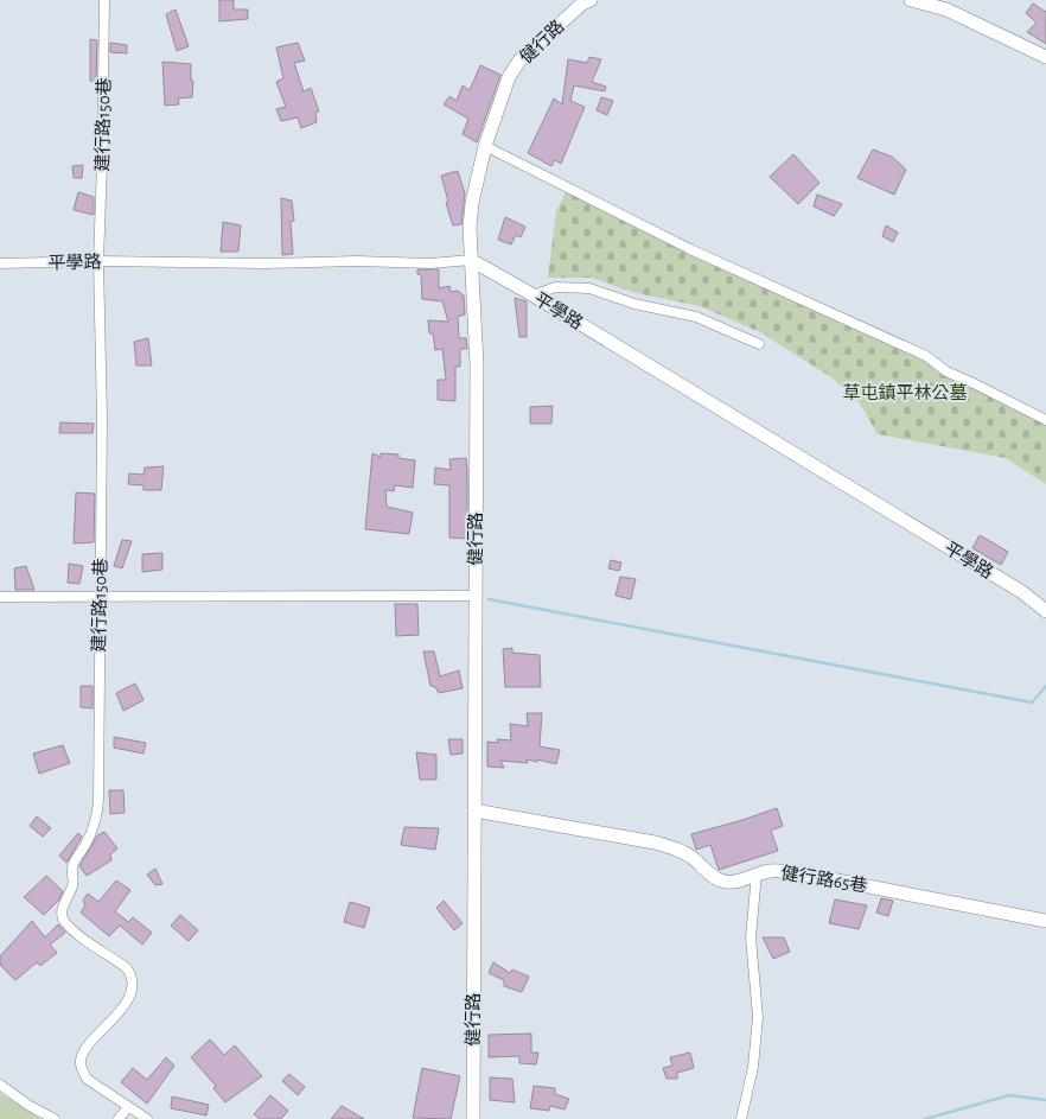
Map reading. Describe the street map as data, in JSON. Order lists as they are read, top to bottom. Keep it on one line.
{"streets":{"street":["健行路","建行路150巷","平學路","健行路65巷"]},"crossings":[["健行路","平學路"],["健行路","健行路65巷"],["建行路150巷","平學路"]],"parks":["草屯鎮平林公墓"]}
